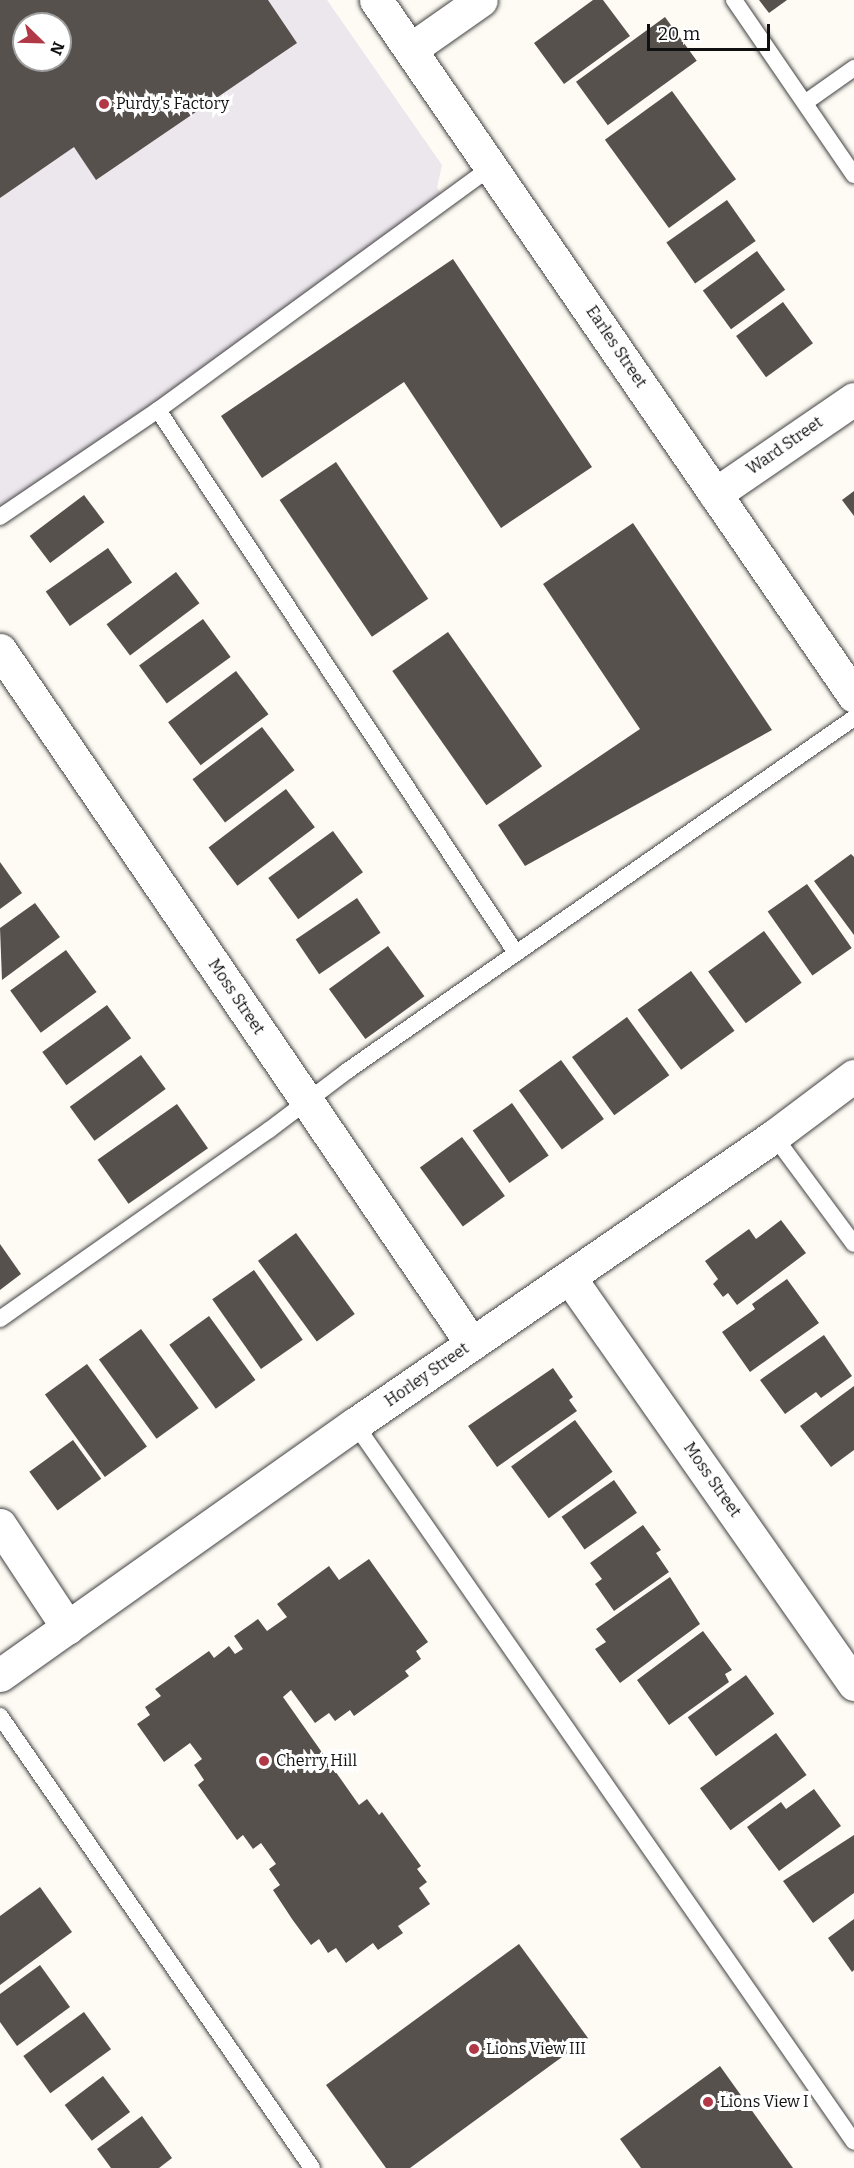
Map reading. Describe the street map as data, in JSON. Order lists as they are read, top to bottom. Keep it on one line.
{"streets":{"street":["Earles Street","Ward Street","Moss Street","Horley Street"]},"crossings":[["Earles Street","Ward Street"],["Moss Street","Horley Street"]],"places":["Purdy's Factory","Cherry Hill","Lions View III","Lions View I"],"scale_bar":"20 m","north":"bottom right"}
